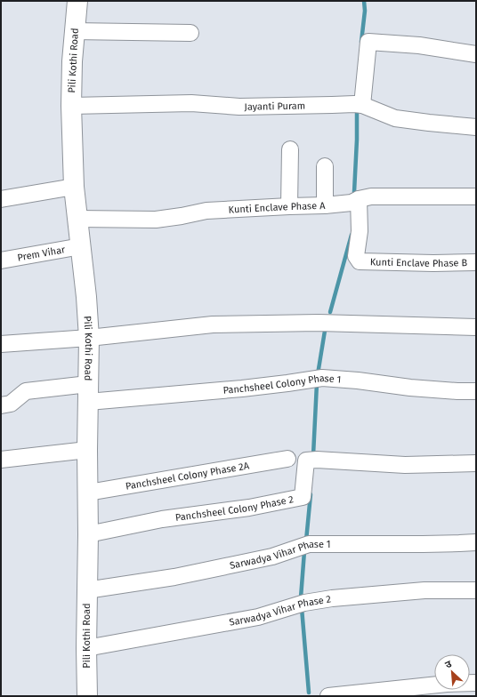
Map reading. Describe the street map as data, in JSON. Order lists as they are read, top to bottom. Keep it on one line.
{"streets":{"street":["Pili Kothi Road","Jayanti Puram","Kunti Enclave Phase A","Prem Vihar","Kunti Enclave Phase B","Panchsheel Colony Phase 1","Panchsheel Colony Phase 2A","Panchsheel Colony Phase 2","Sarwadya Vihar Phase 1","Sarwadya Vihar Phase 2"]},"crossings":[["Pili Kothi Road","Jayanti Puram"],["Pili Kothi Road","Kunti Enclave Phase A"],["Pili Kothi Road","Prem Vihar"],["Pili Kothi Road","Panchsheel Colony Phase 1"],["Pili Kothi Road","Panchsheel Colony Phase 2A"],["Pili Kothi Road","Panchsheel Colony Phase 2"],["Pili Kothi Road","Sarwadya Vihar Phase 1"],["Pili Kothi Road","Sarwadya Vihar Phase 2"],["Kunti Enclave Phase A","Kunti Enclave Phase B"]],"north":"top left"}
